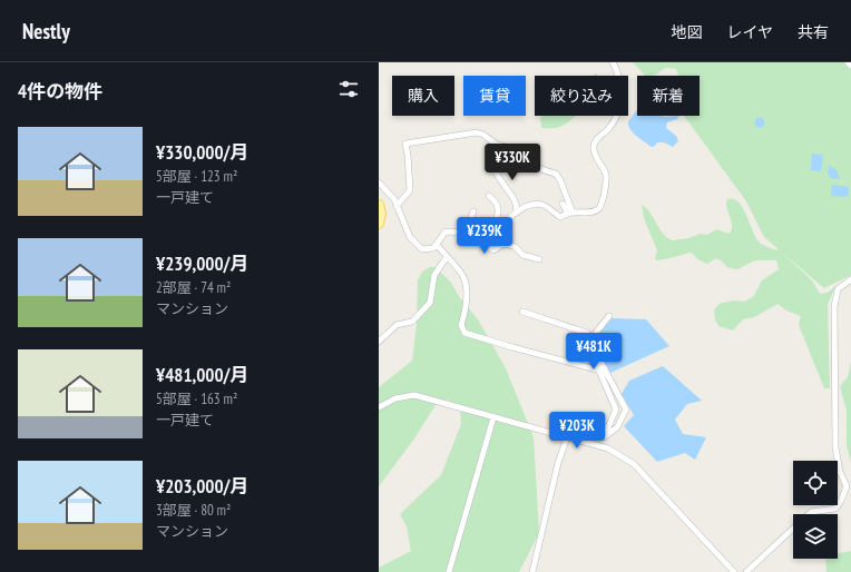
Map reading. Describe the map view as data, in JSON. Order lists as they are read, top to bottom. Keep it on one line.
{"page":{"header":"Nestly","nav":["地図","レイヤ","共有"],"heading":"4件の物件","chip":["購入","賃貸","絞り込み","新着"],"list":[{"name":"¥330,000/月","note":"5部屋 · 123 m² · 一戸建て"},{"name":"¥239,000/月","note":"2部屋 · 74 m² · マンション"},{"name":"¥481,000/月","note":"5部屋 · 163 m² · 一戸建て"},{"name":"¥203,000/月","note":"3部屋 · 80 m² · マンション"}],"price":["¥330K","¥239K","¥481K","¥203K"]}}
